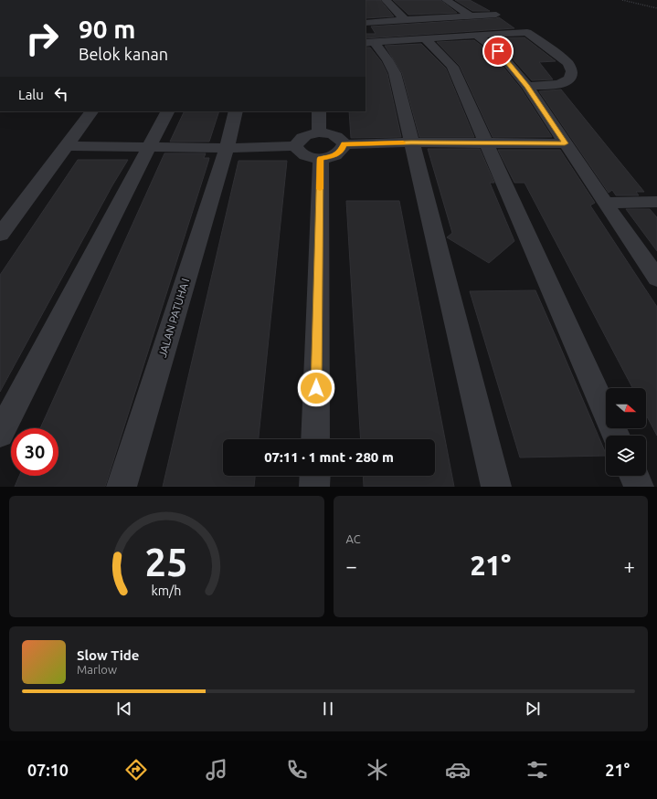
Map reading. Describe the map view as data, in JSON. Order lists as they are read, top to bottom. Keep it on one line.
{"streets":{"street":["JALAN PATUHA I"]},"north":"right","page":{"turn":["90 m","Belok kanan"],"then":"Lalu","limit":"30","trip":"07:11 · 1 mnt · 280 m","tile":"AC","heat":["−","21°","+"],"song":["Slow Tide","Marlow"],"tabs":["07:10","21°"],"gauge":["25","km/h"]}}
